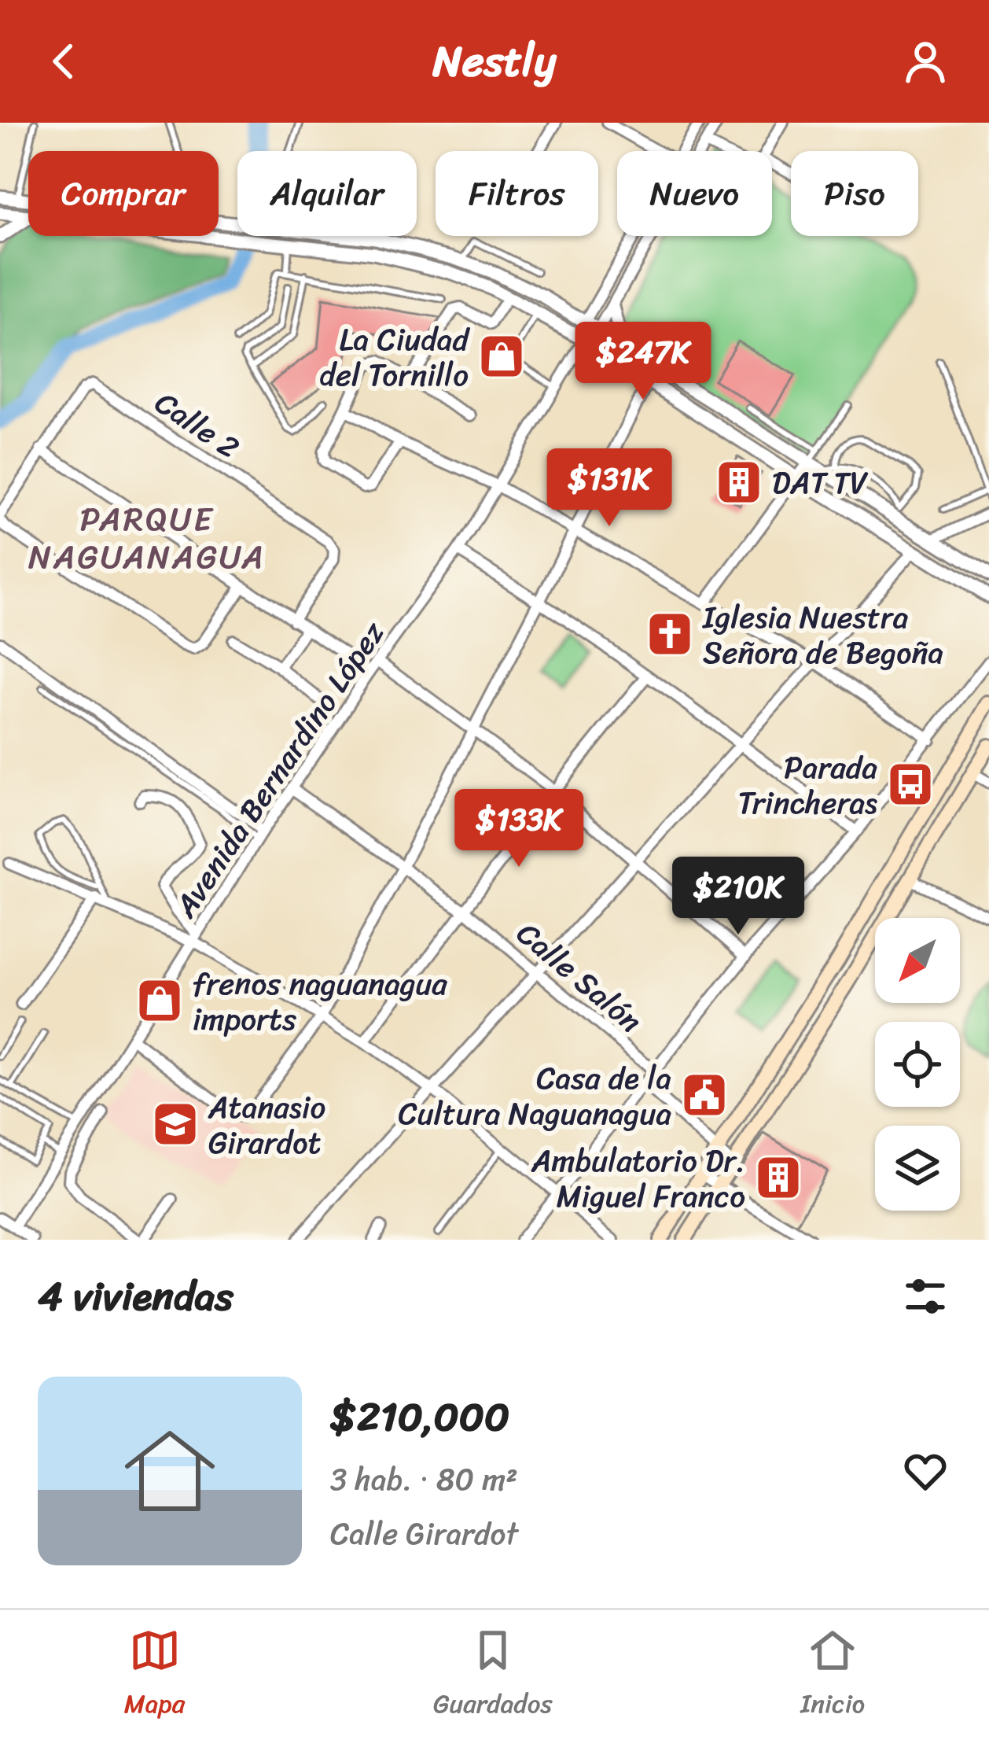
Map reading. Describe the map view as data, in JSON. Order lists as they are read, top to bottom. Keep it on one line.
{"streets":{"street":["Calle 2","Avenida Bernardino López","Calle Salón"]},"crossings":[["Avenida Bernardino López","Calle Salón"]],"districts":["PARQUE NAGUANAGUA"],"places":{"shop":["La Ciudad del Tornillo","frenos naguanagua imports"],"building":["DAT TV","Ambulatorio Dr. Miguel Franco"],"church":["Iglesia Nuestra Señora de Begoña"],"bus stop":["Parada Trincheras"],"public building":["Casa de la Cultura Naguanagua"],"school or university":["Atanasio Girardot"]},"north":"bottom left","page":{"header":"Nestly","chip":["Comprar","Alquilar","Filtros","Nuevo","Piso"],"price":["$247K","$131K","$133K","$210K"],"heading":"4 viviendas","list":[{"name":"$210,000","note":"3 hab. · 80 m² · Calle Girardot"}],"tabs":["Mapa","Guardados","Inicio"]}}
